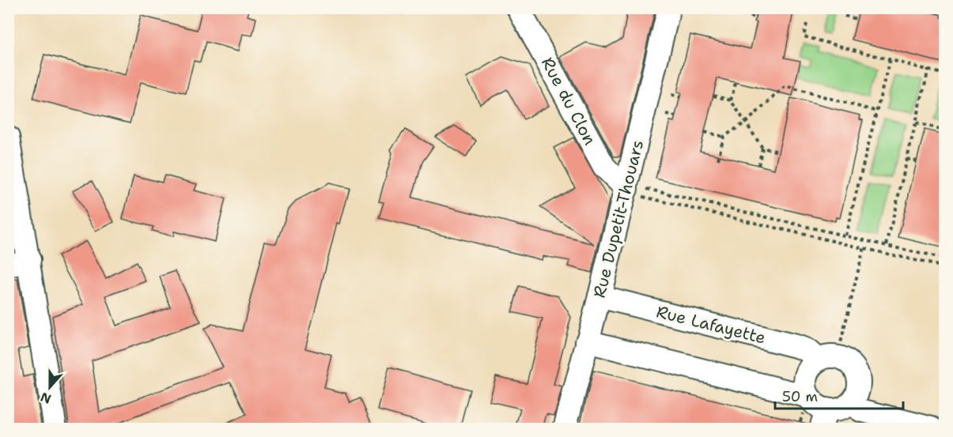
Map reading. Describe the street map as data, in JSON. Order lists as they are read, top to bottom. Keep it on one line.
{"streets":{"street":["Rue du Clon","Rue Dupetit-Thouars","Rue Lafayette"]},"crossings":[["Rue du Clon","Rue Dupetit-Thouars"],["Rue Dupetit-Thouars","Rue Lafayette"]],"scale_bar":"50 m","north":"bottom"}
